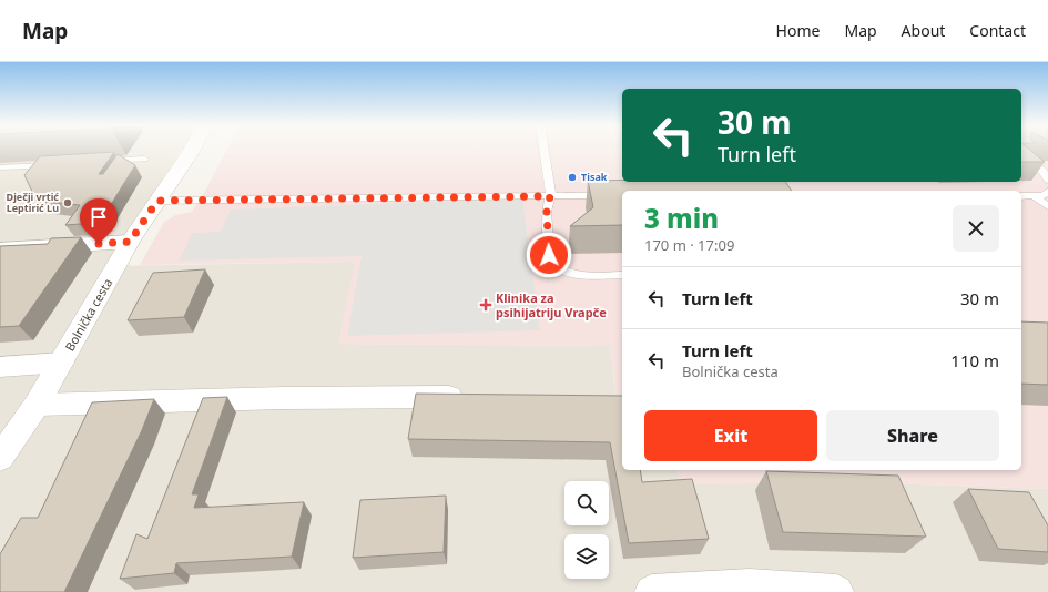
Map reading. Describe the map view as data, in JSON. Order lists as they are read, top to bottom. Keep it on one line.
{"streets":{"street":["Bolnička cesta"]},"places":{"other":["Tisak","Dječji vrtić Leptirić Lu"],"health":["Klinika za psihijatriju Vrapče"]},"page":{"header":"Map","nav":["Home","Map","About","Contact"],"turn":["30 m","Turn left"],"heading":["3 min","170 m · 17:09"],"list":[{"name":"Turn left","value":"30 m"},{"name":"Turn left","note":"Bolnička cesta","value":"110 m"}],"buttons":["Exit","Share"]}}
